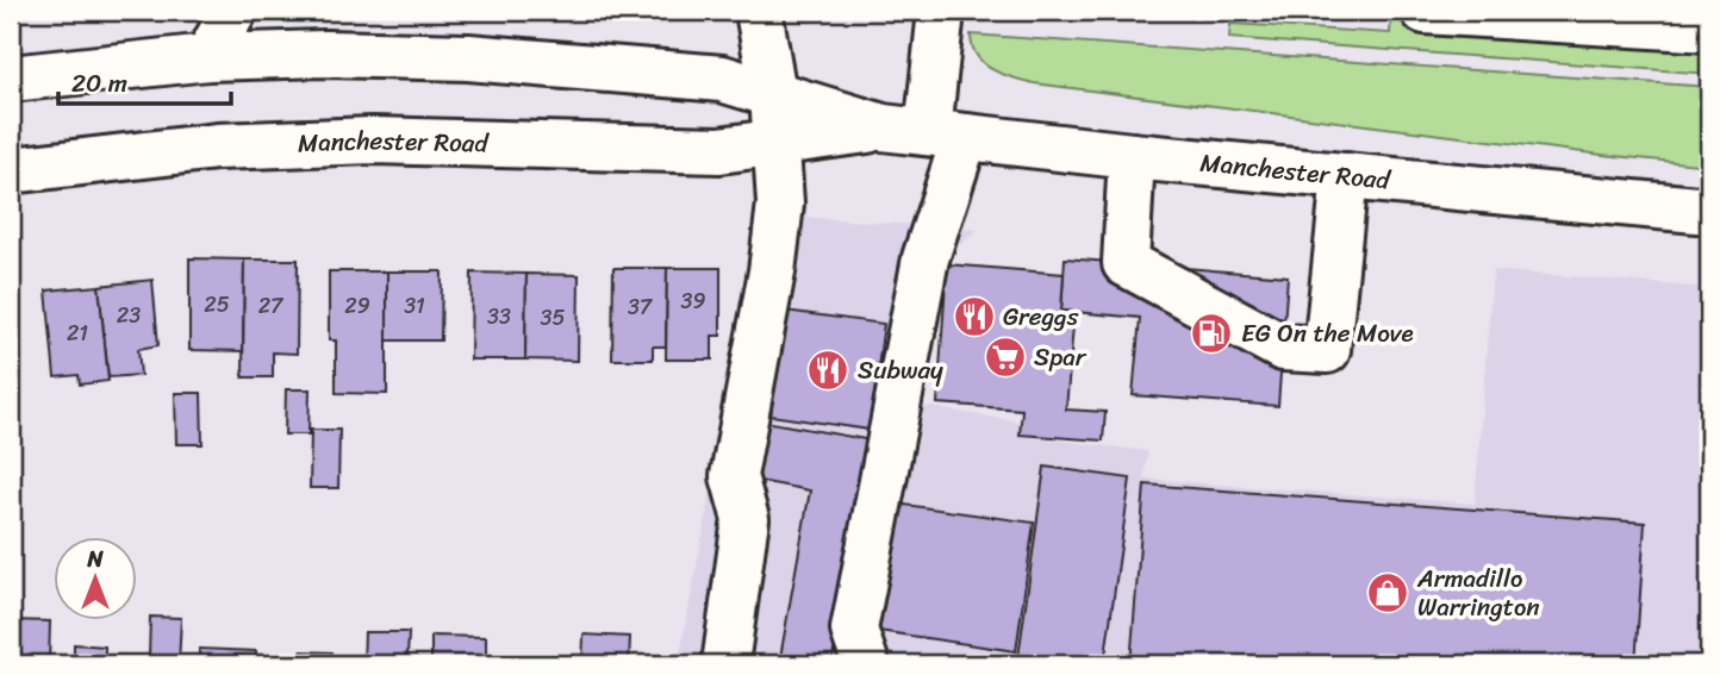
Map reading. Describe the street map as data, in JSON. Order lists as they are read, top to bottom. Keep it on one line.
{"streets":{"main road":["Manchester Road"]},"places":{"restaurant":["Greggs","Subway"],"fuel station":["EG On the Move"],"supermarket":["Spar"],"shop":["Armadillo Warrington"]},"house_numbers":["39","25","27","29","31","37","23","33","35","21"],"scale_bar":"20 m","north":"top"}
